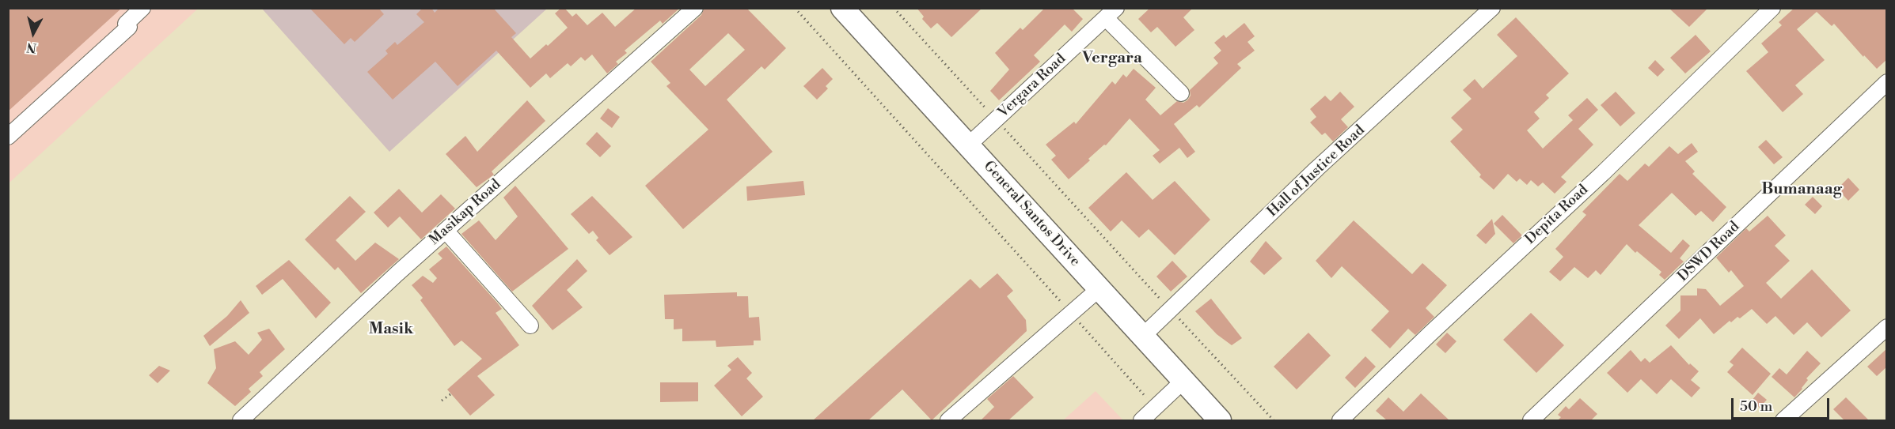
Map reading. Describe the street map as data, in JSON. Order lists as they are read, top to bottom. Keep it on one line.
{"streets":{"highway":["General Santos Drive"],"street":["Vergara Road","Hall of Justice Road","Masikap Road","Depita Road","DSWD Road"]},"crossings":[["Vergara Road","General Santos Drive"],["Hall of Justice Road","General Santos Drive"]],"districts":["Vergara","Bumanaag","Masik"],"scale_bar":"50 m","north":"bottom"}
